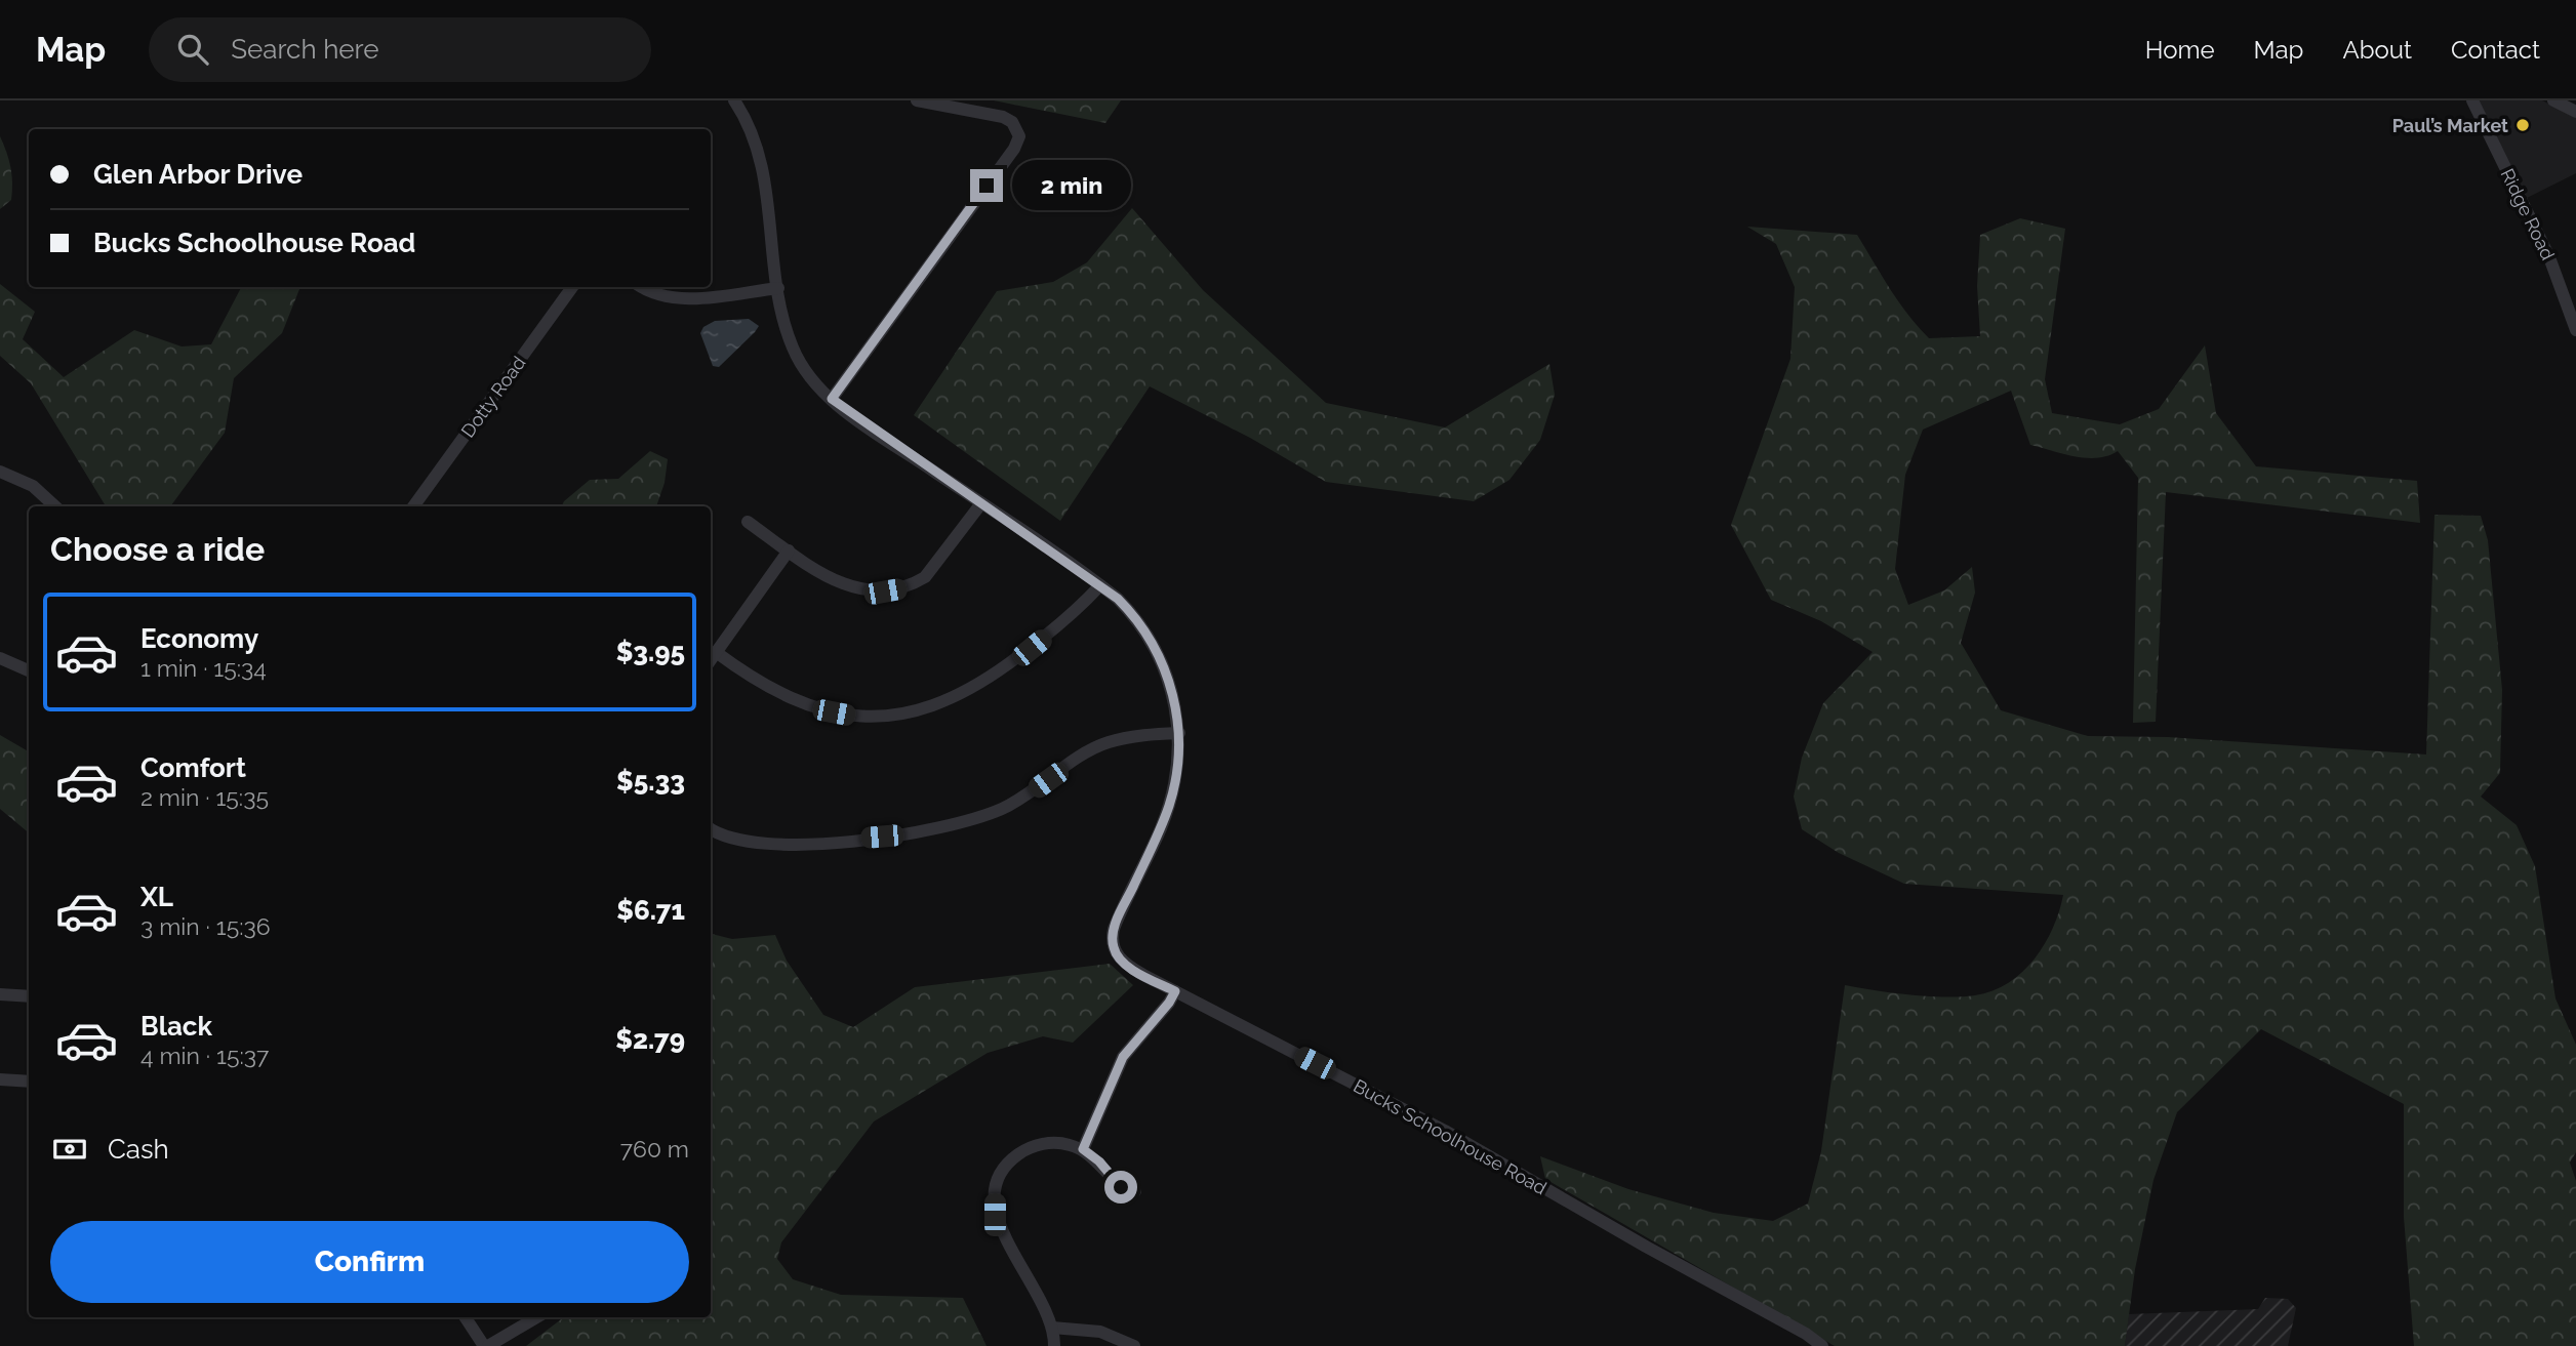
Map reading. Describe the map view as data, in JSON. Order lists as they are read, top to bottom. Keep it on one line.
{"streets":{"street":["Ridge Road","Dotty Road","Bucks Schoolhouse Road"]},"places":["Paul’s Market"],"page":{"header":"Map","search":"Search here","nav":["Home","Map","About","Contact"],"banner":["Glen Arbor Drive","Bucks Schoolhouse Road"],"bubble":"2 min","heading":"Choose a ride","list":[{"name":"Economy","note":"1 min · 15:34","value":"$3.95"},{"name":"Comfort","note":"2 min · 15:35","value":"$5.33"},{"name":"XL","note":"3 min · 15:36","value":"$6.71"},{"name":"Black","note":"4 min · 15:37","value":"$2.79"}],"pay":["Cash","760 m"],"buttons":"Confirm"}}
